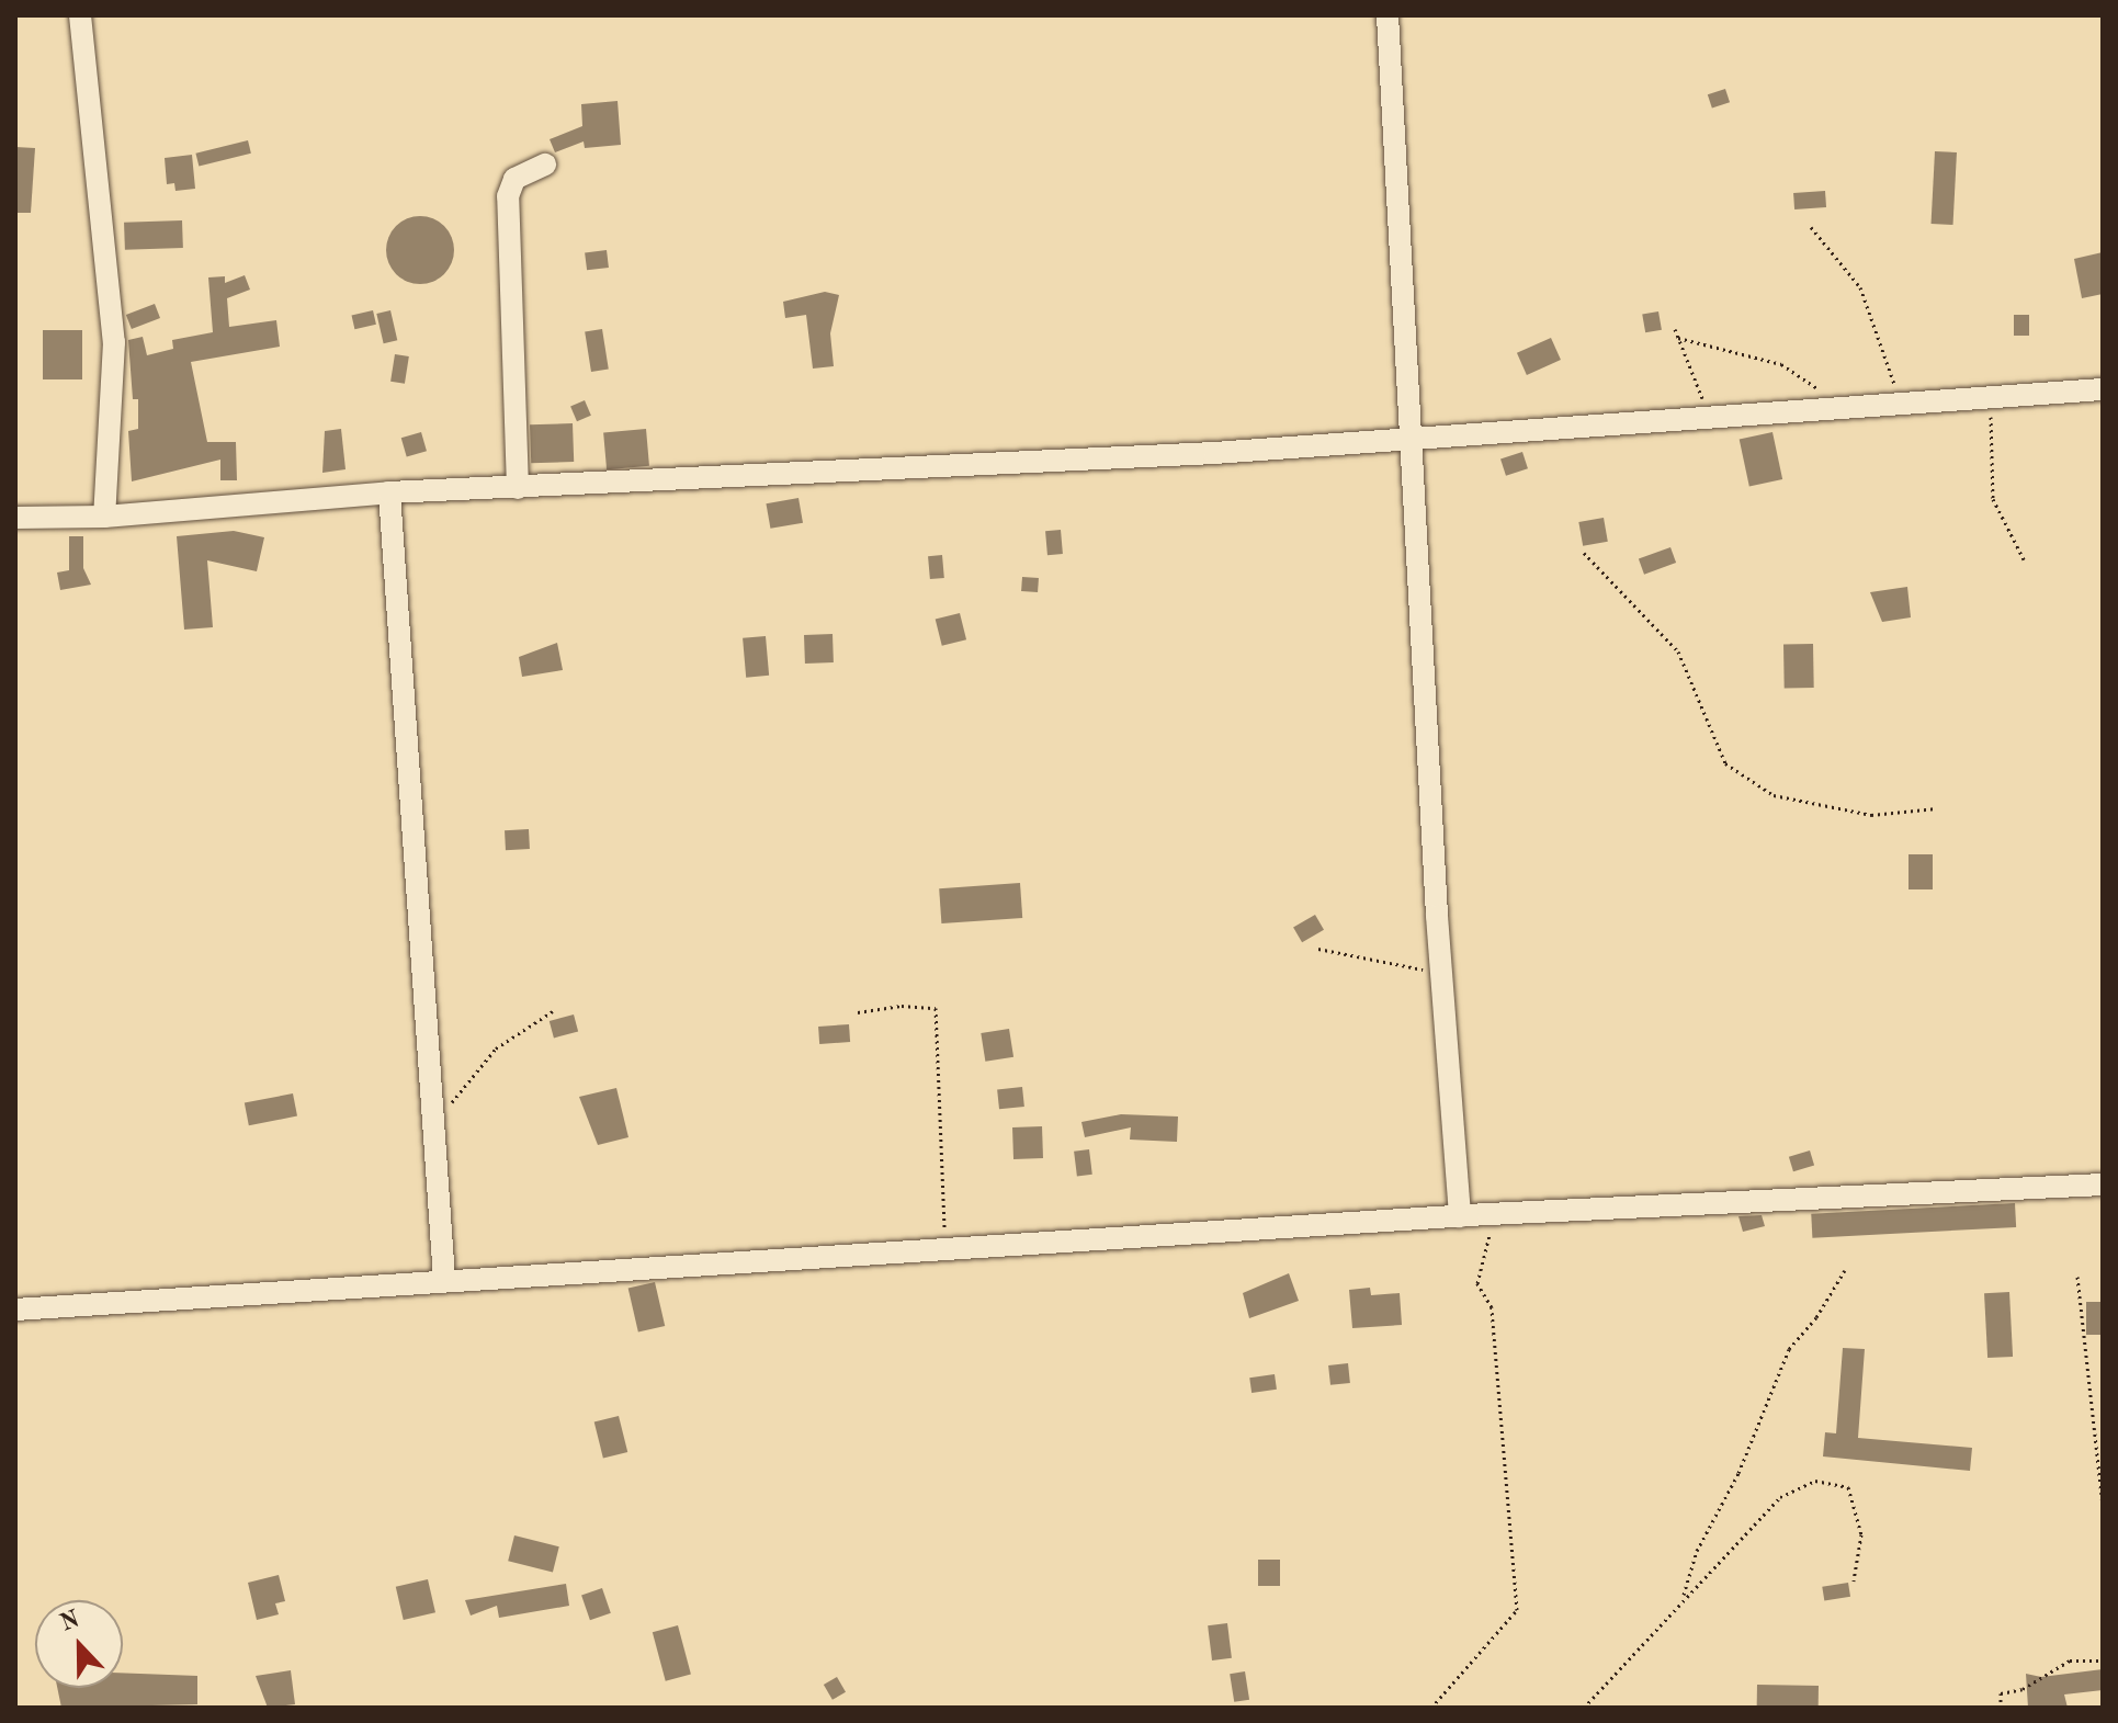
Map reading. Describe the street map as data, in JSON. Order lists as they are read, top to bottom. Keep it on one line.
{"north":"top"}
